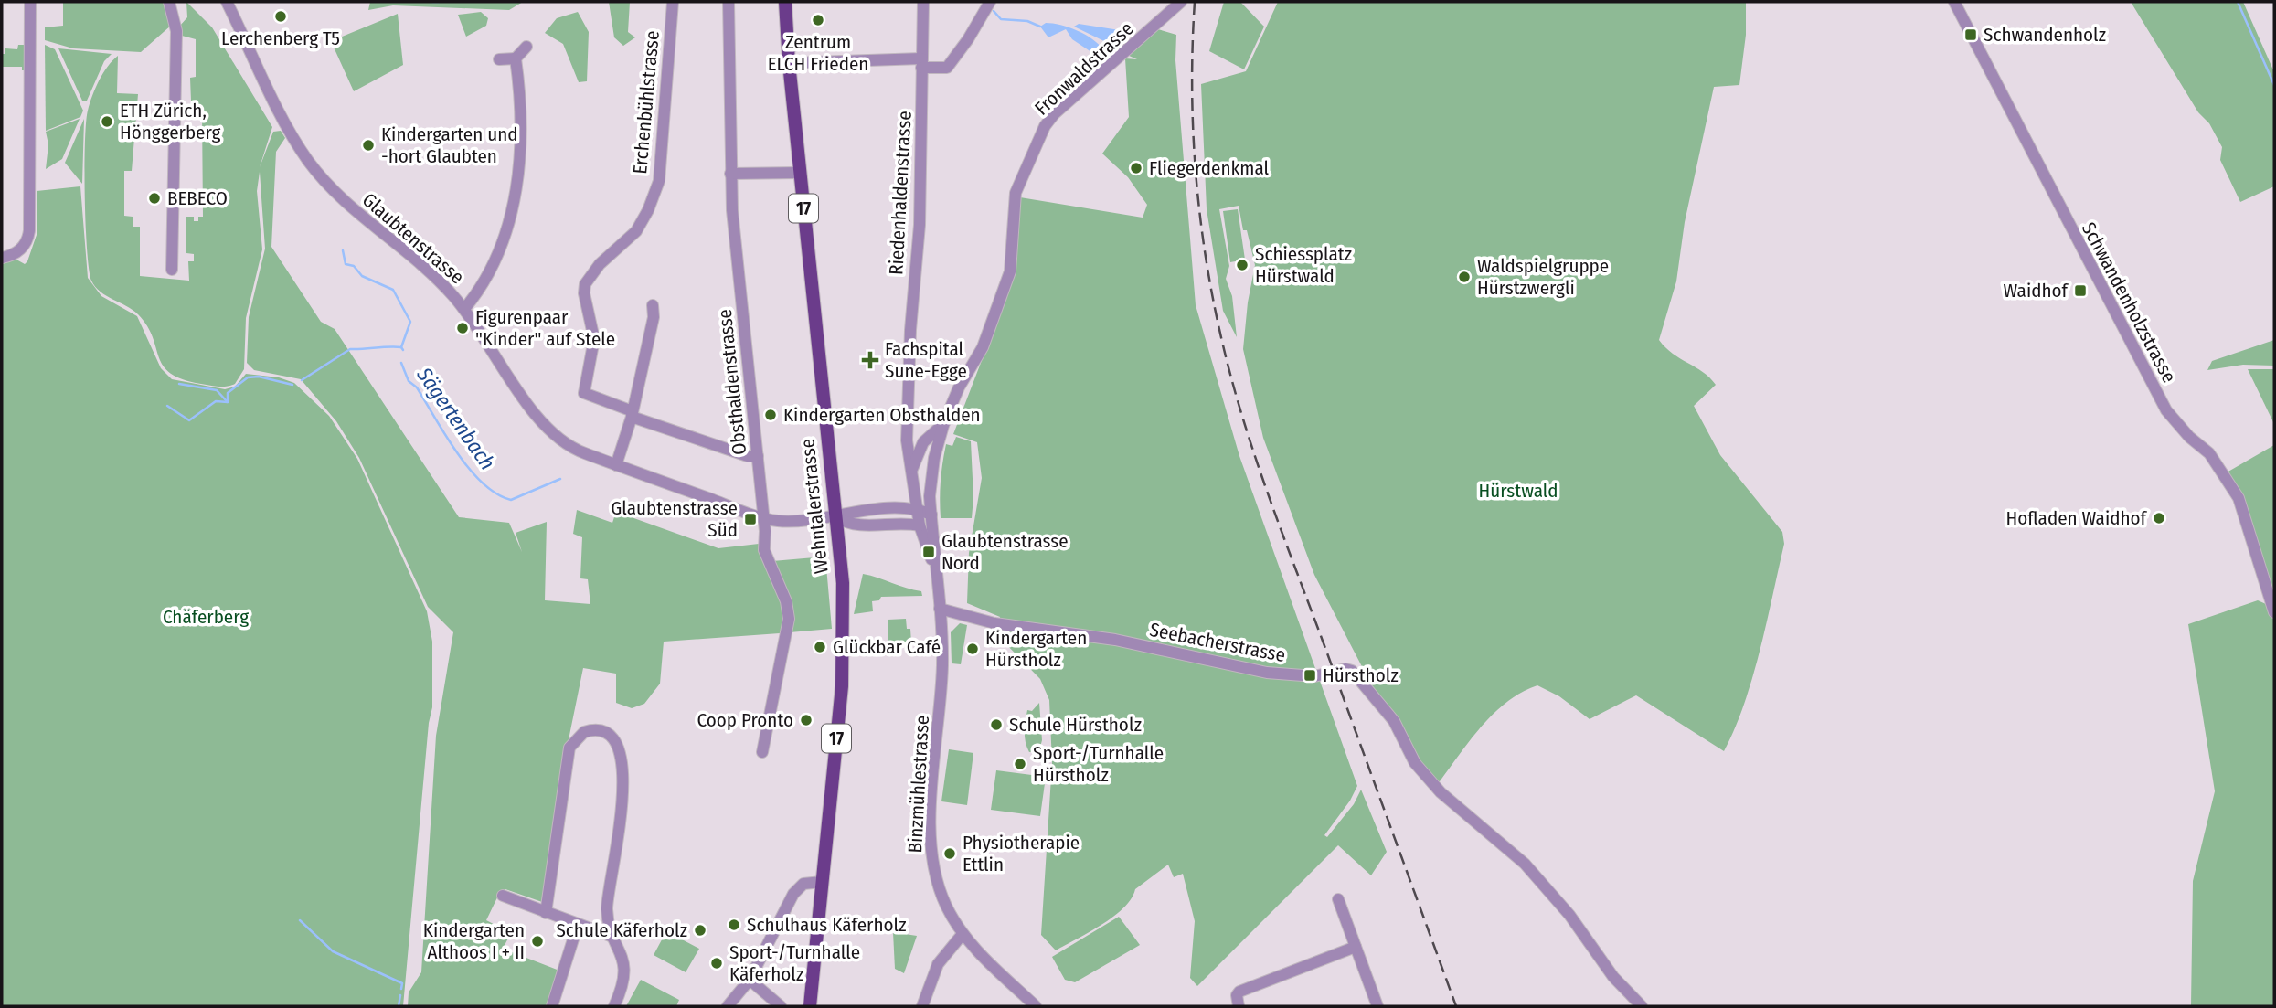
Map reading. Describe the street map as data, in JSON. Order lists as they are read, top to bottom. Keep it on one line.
{"streets":{"main road":["17","Wehntalerstrasse"],"street":["Fronwaldstrasse","Erchenbühlstrasse","Riedenhaldenstrasse","Glaubtenstrasse","Schwandenholzstrasse","Obsthaldenstrasse","Seebacherstrasse","Binzmühlestrasse"]},"crossings":[["Fronwaldstrasse","Riedenhaldenstrasse"],["Fronwaldstrasse","Binzmühlestrasse"],["Riedenhaldenstrasse","Binzmühlestrasse"],["Glaubtenstrasse","Obsthaldenstrasse"],["Glaubtenstrasse","Wehntalerstrasse"],["Seebacherstrasse","Binzmühlestrasse"]],"water":["Sägertenbach"],"parks":["Hürstwald","Chäferberg"],"places":{"other":["Lerchenberg T5","Zentrum ELCH Frieden","ETH Zürich, Hönggerberg","Kindergarten und -hort Glaubten","Fliegerdenkmal","BEBECO","Schiessplatz Hürstwald","Waldspielgruppe Hürstzwergli","Figurenpaar \"Kinder\" auf Stele","Kindergarten Obsthalden","Hofladen Waidhof","Glückbar Café","Kindergarten Hürstholz","Coop Pronto","Schule Hürstholz","Sport-/Turnhalle Hürstholz","Physiotherapie Ettlin","Schulhaus Käferholz","Schule Käferholz","Kindergarten Althoos I + II","Sport-/Turnhalle Käferholz"],"transit":["Schwandenholz","Waidhof","Glaubtenstrasse Süd","Glaubtenstrasse Nord","Hürstholz"],"health":["Fachspital Sune-Egge"]}}
